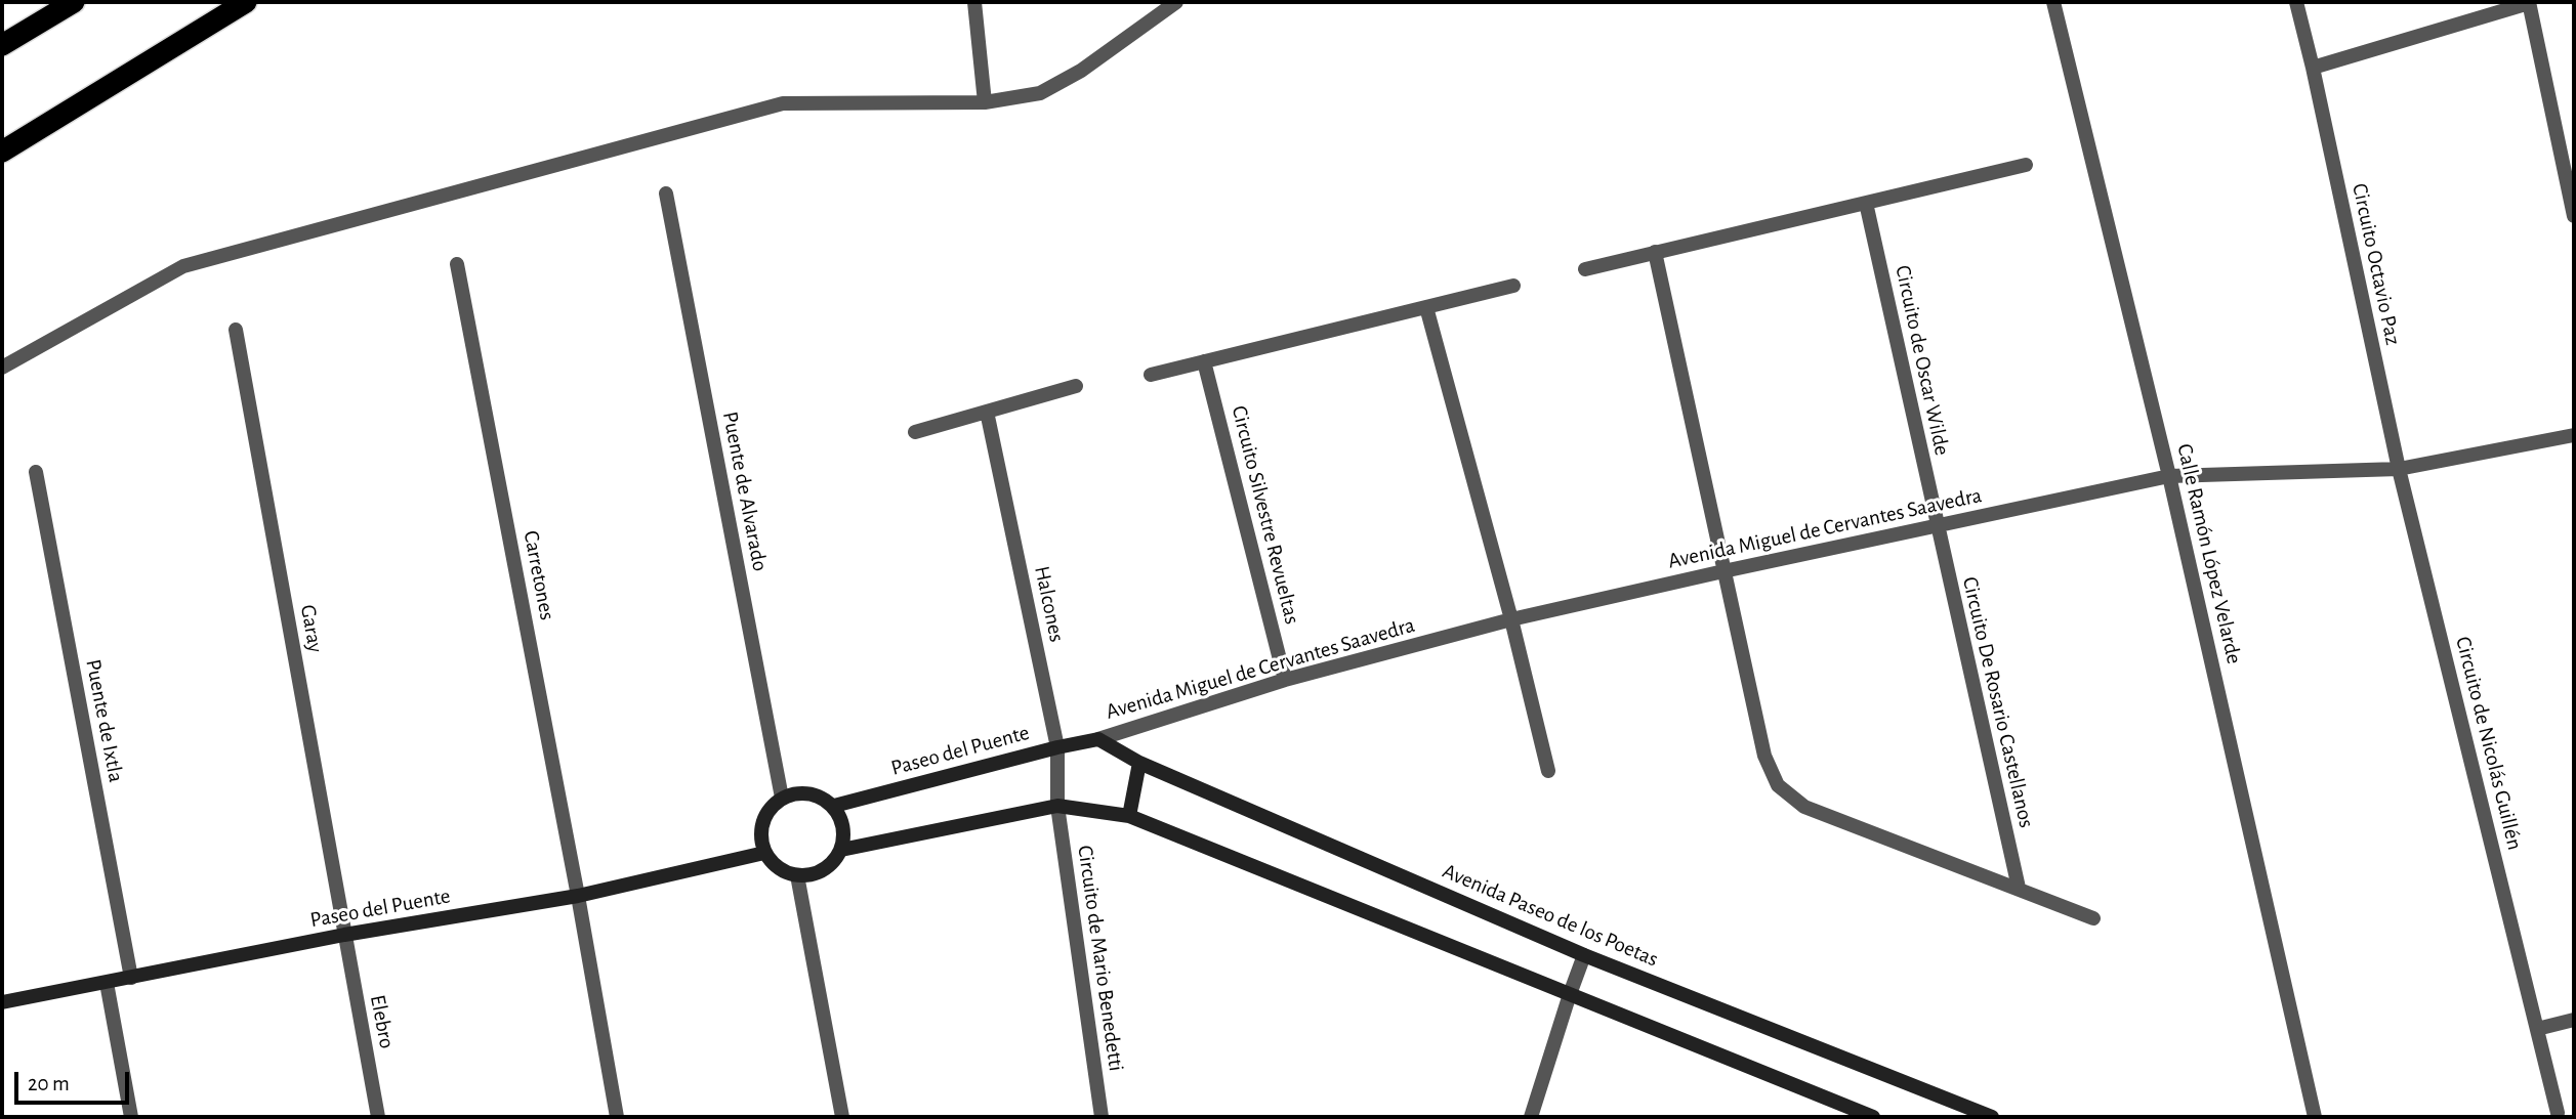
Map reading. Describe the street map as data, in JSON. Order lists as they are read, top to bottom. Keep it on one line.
{"streets":{"street":["Circuito Octavio Paz","Circuito de Oscar Wilde","Puente de Alvarado","Circuito Silvestre Revueltas","Avenida Miguel de Cervantes Saavedra","Calle Ramón López Velarde","Carretones","Halcones","Garay","Circuito De Rosario Castellanos","Puente de Ixtla","Circuito de Nicolás Guillén","Paseo del Puente","Avenida Paseo de los Poetas","Circuito de Mario Benedetti","Elebro"]},"crossings":[["Circuito Octavio Paz","Avenida Miguel de Cervantes Saavedra"],["Circuito Octavio Paz","Circuito de Nicolás Guillén"],["Circuito de Oscar Wilde","Avenida Miguel de Cervantes Saavedra"],["Circuito de Oscar Wilde","Circuito De Rosario Castellanos"],["Puente de Alvarado","Paseo del Puente"],["Circuito Silvestre Revueltas","Avenida Miguel de Cervantes Saavedra"],["Avenida Miguel de Cervantes Saavedra","Calle Ramón López Velarde"],["Avenida Miguel de Cervantes Saavedra","Circuito De Rosario Castellanos"],["Avenida Miguel de Cervantes Saavedra","Circuito de Nicolás Guillén"],["Avenida Miguel de Cervantes Saavedra","Paseo del Puente"],["Avenida Miguel de Cervantes Saavedra","Avenida Paseo de los Poetas"],["Carretones","Paseo del Puente"],["Halcones","Paseo del Puente"],["Halcones","Circuito de Mario Benedetti"],["Garay","Paseo del Puente"],["Garay","Elebro"],["Puente de Ixtla","Paseo del Puente"],["Paseo del Puente","Avenida Paseo de los Poetas"],["Paseo del Puente","Elebro"]],"scale_bar":"20 m"}
